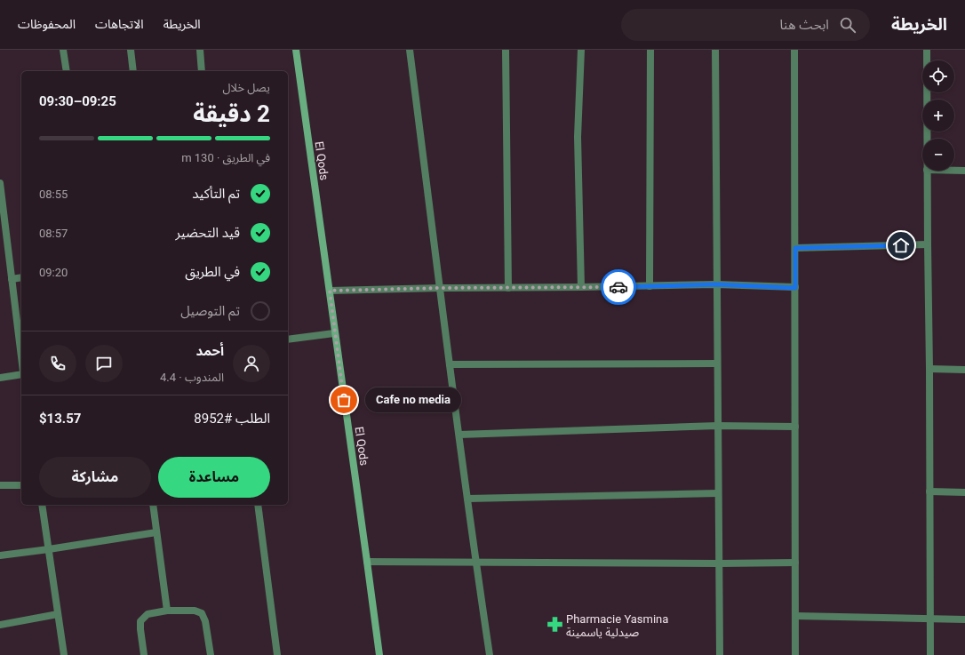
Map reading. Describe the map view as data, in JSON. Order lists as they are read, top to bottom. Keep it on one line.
{"streets":{"street":["El Qods"]},"places":{"other":["Cafe no media"],"pharmacy":["Pharmacie Yasmina صيدلية ياسمينة"]},"page":{"header":"الخريطة","search":"ابحث هنا","nav":["الخريطة","الاتجاهات","المحفوظات"],"map_buttons":["+","−"],"heading":["2 دقيقة","يصل خلال","09:25–09:30"],"panel":["أحمد","المندوب · 4.4","الطلب #8952","$13.57"],"bar":"في الطريق · 130 m","list":[["تم التأكيد","08:55"],["قيد التحضير","08:57"],["في الطريق","09:20"],"تم التوصيل"],"bubble":"Cafe no media","buttons":["مساعدة","مشاركة"]}}
